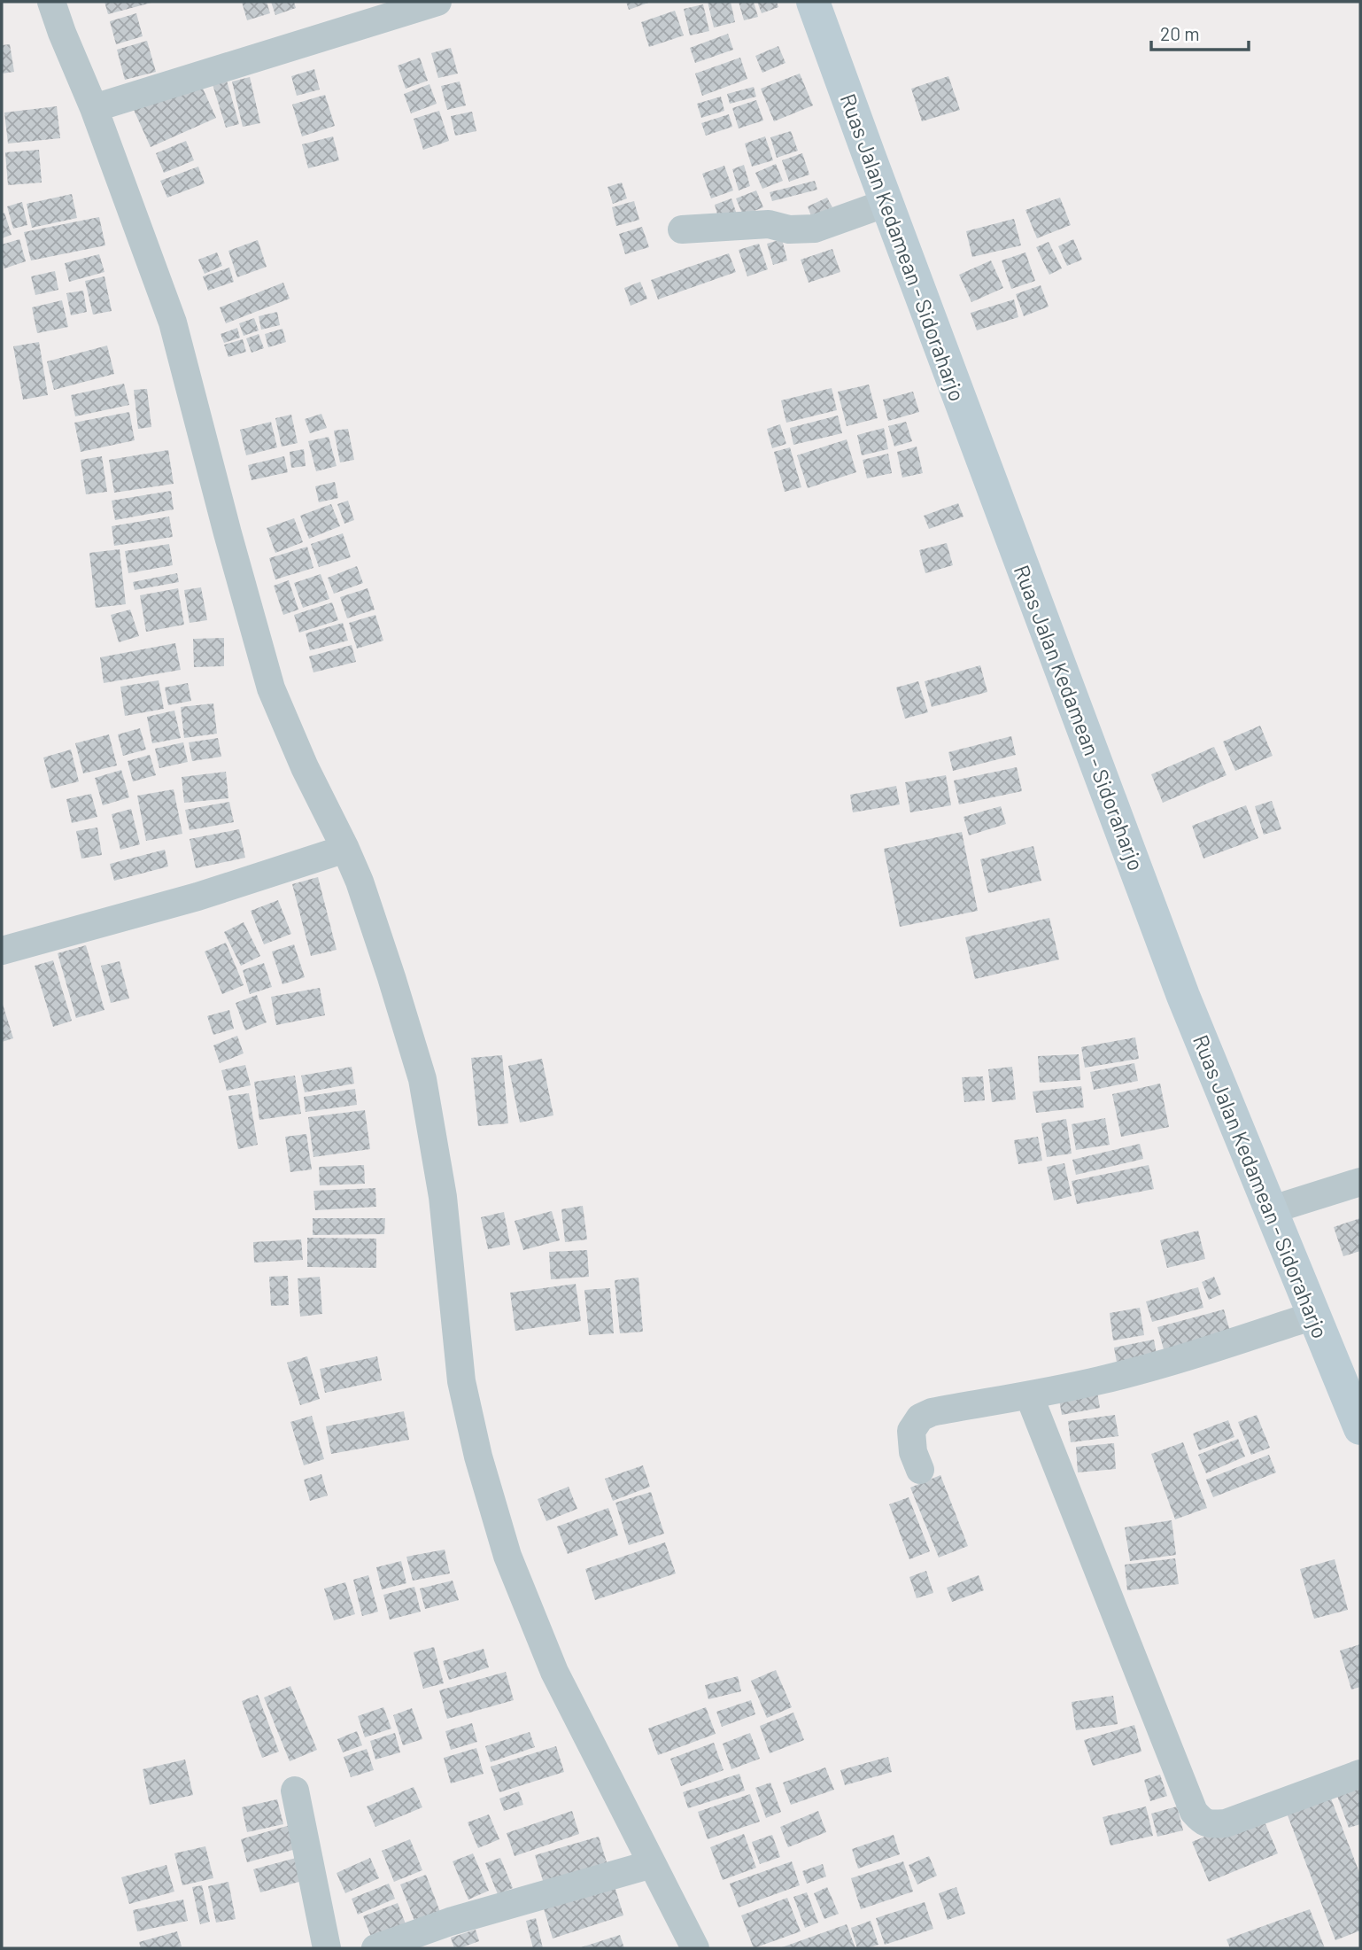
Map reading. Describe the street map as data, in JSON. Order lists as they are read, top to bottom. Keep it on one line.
{"streets":{"main road":["Ruas Jalan Kedamean - Sidoraharjo"]},"scale_bar":"20 m"}
